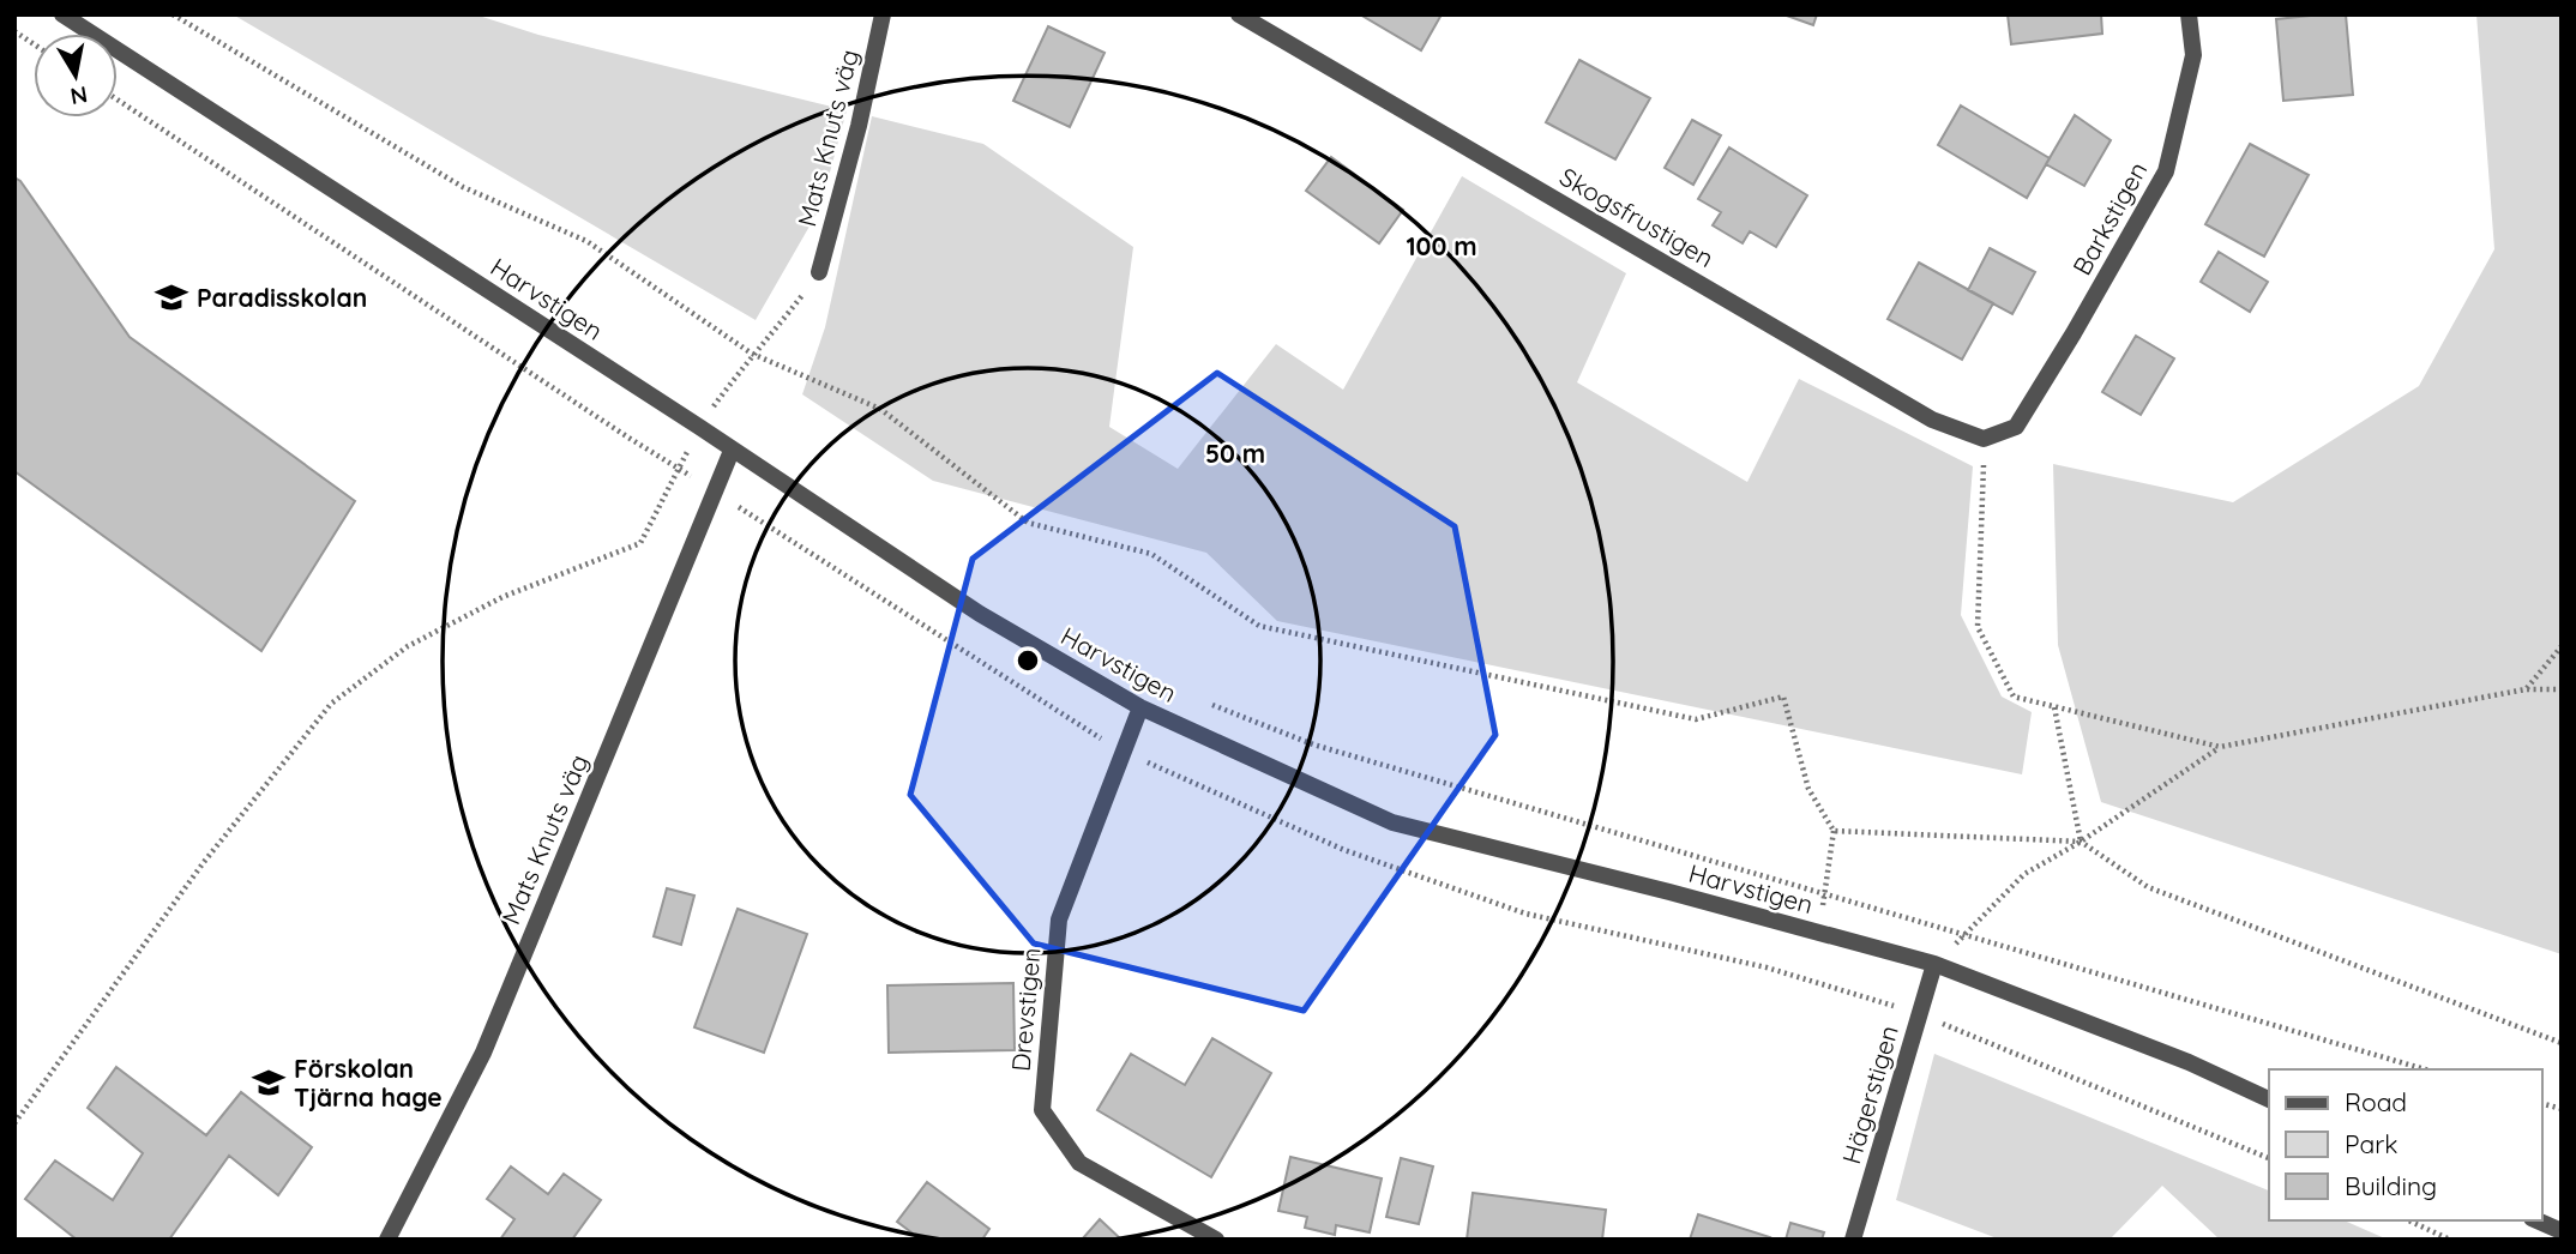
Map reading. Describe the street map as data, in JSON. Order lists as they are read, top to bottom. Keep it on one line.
{"streets":{"street":["Mats Knuts väg","Skogsfrustigen","Barkstigen","Harvstigen","Drevstigen","Hägerstigen"]},"crossings":[["Mats Knuts väg","Harvstigen"],["Skogsfrustigen","Barkstigen"],["Harvstigen","Drevstigen"],["Harvstigen","Hägerstigen"]],"places":{"school or university":["Paradisskolan","Förskolan Tjärna hage"]},"legend":["Road","Park","Building"],"north":"bottom","rings":["100 m","50 m"]}
